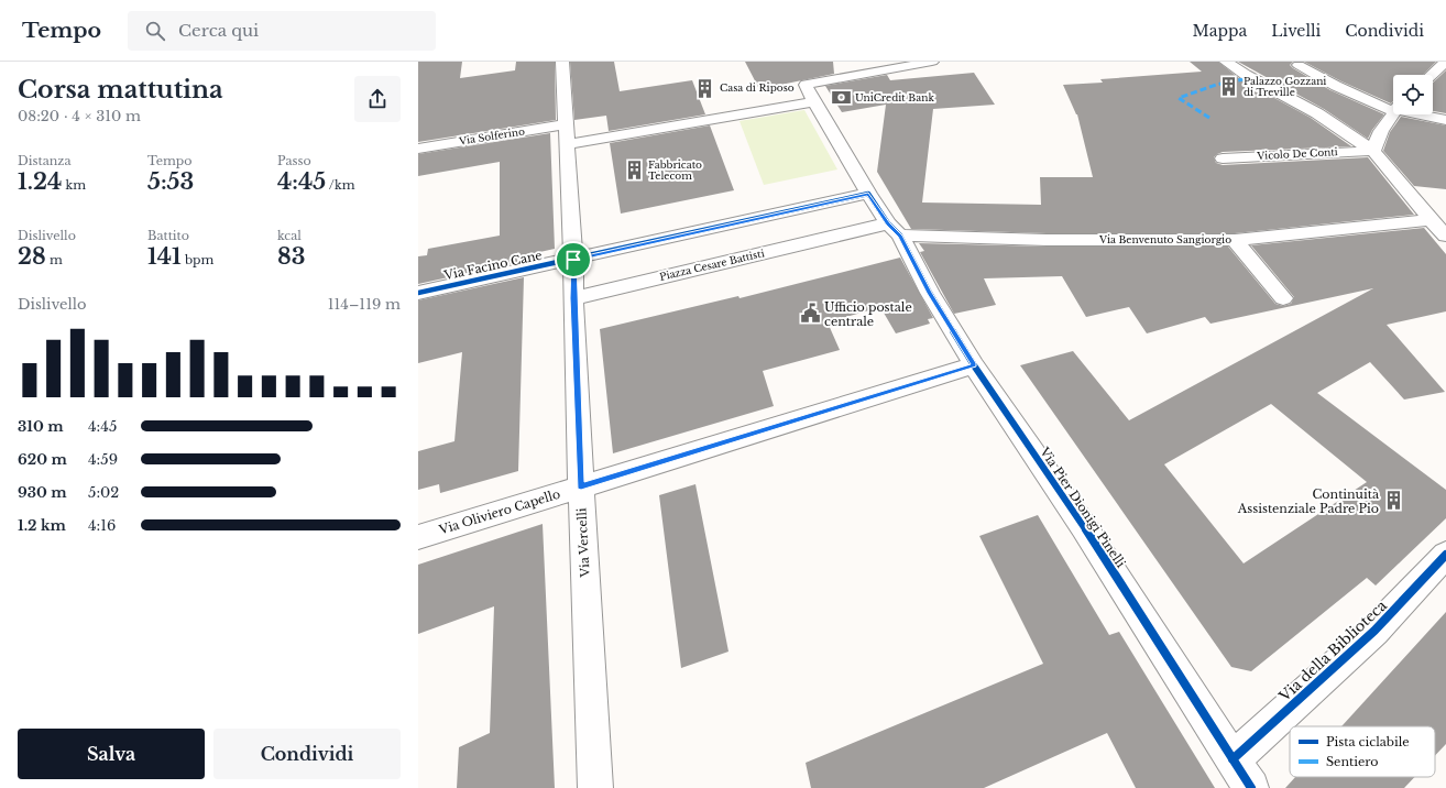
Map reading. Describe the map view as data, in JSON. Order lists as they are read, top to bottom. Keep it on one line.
{"streets":{"street":["Via Solferino","Vicolo De Conti","Via Benvenuto Sangiorgio","Via Facino Cane","Piazza Cesare Battisti","Via Pier Dionigi Pinelli","Via Oliviero Capello","Via Vercelli","Via della Biblioteca"]},"crossings":[["Via Benvenuto Sangiorgio","Piazza Cesare Battisti"],["Via Benvenuto Sangiorgio","Via Pier Dionigi Pinelli"],["Piazza Cesare Battisti","Via Pier Dionigi Pinelli"],["Piazza Cesare Battisti","Via Vercelli"],["Via Pier Dionigi Pinelli","Via Oliviero Capello"],["Via Pier Dionigi Pinelli","Via della Biblioteca"],["Via Oliviero Capello","Via Vercelli"]],"places":{"building":["Palazzo Gozzani di Treville","Casa di Riposo","Fabbricato Telecom","Continuità Assistenziale Padre Pio"],"bank":["UniCredit Bank"],"public building":["Ufficio postale centrale"]},"legend":["Pista ciclabile","Sentiero"],"page":{"header":"Tempo","search":"Cerca qui","nav":["Mappa","Livelli","Condividi"],"heading":["Corsa mattutina","08:20 · 4 × 310 m"],"stats":[["Distanza","1.24 km"],["Tempo","5:53"],["Passo","4:45 /km"],["Dislivello","28 m"],["Battito","141 bpm"],["kcal","83"]],"chart":["Dislivello","114–119 m"],"list":[{"name":"310 m","note":"4:45"},{"name":"620 m","note":"4:59"},{"name":"930 m","note":"5:02"},{"name":"1.2 km","note":"4:16"}],"buttons":["Salva","Condividi"]}}
